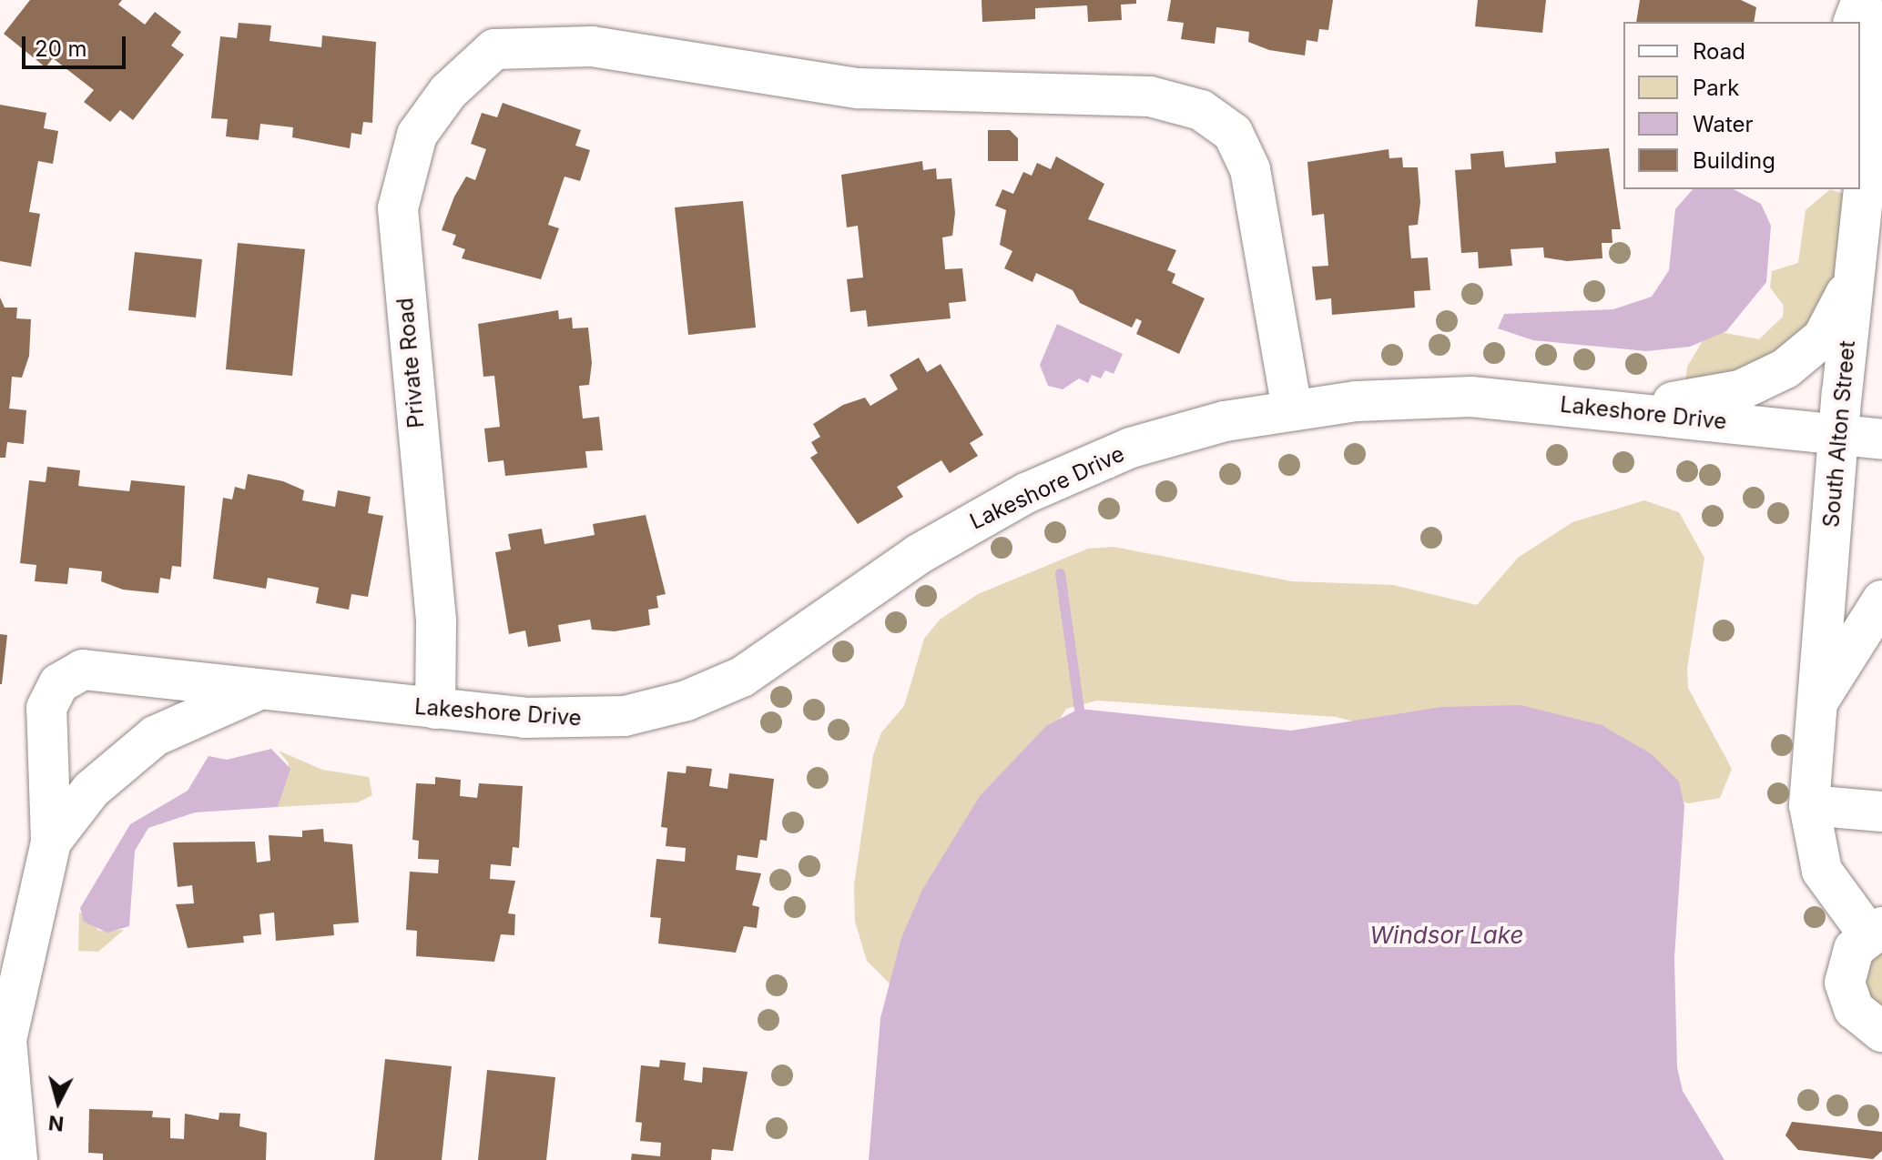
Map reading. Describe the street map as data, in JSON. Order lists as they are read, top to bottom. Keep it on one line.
{"streets":{"street":["Private Road","Lakeshore Drive","South Alton Street"]},"crossings":[["Private Road","Lakeshore Drive"],["Lakeshore Drive","South Alton Street"]],"water":["Windsor Lake"],"legend":["Road","Park","Water","Building"],"scale_bar":"20 m","north":"bottom"}
